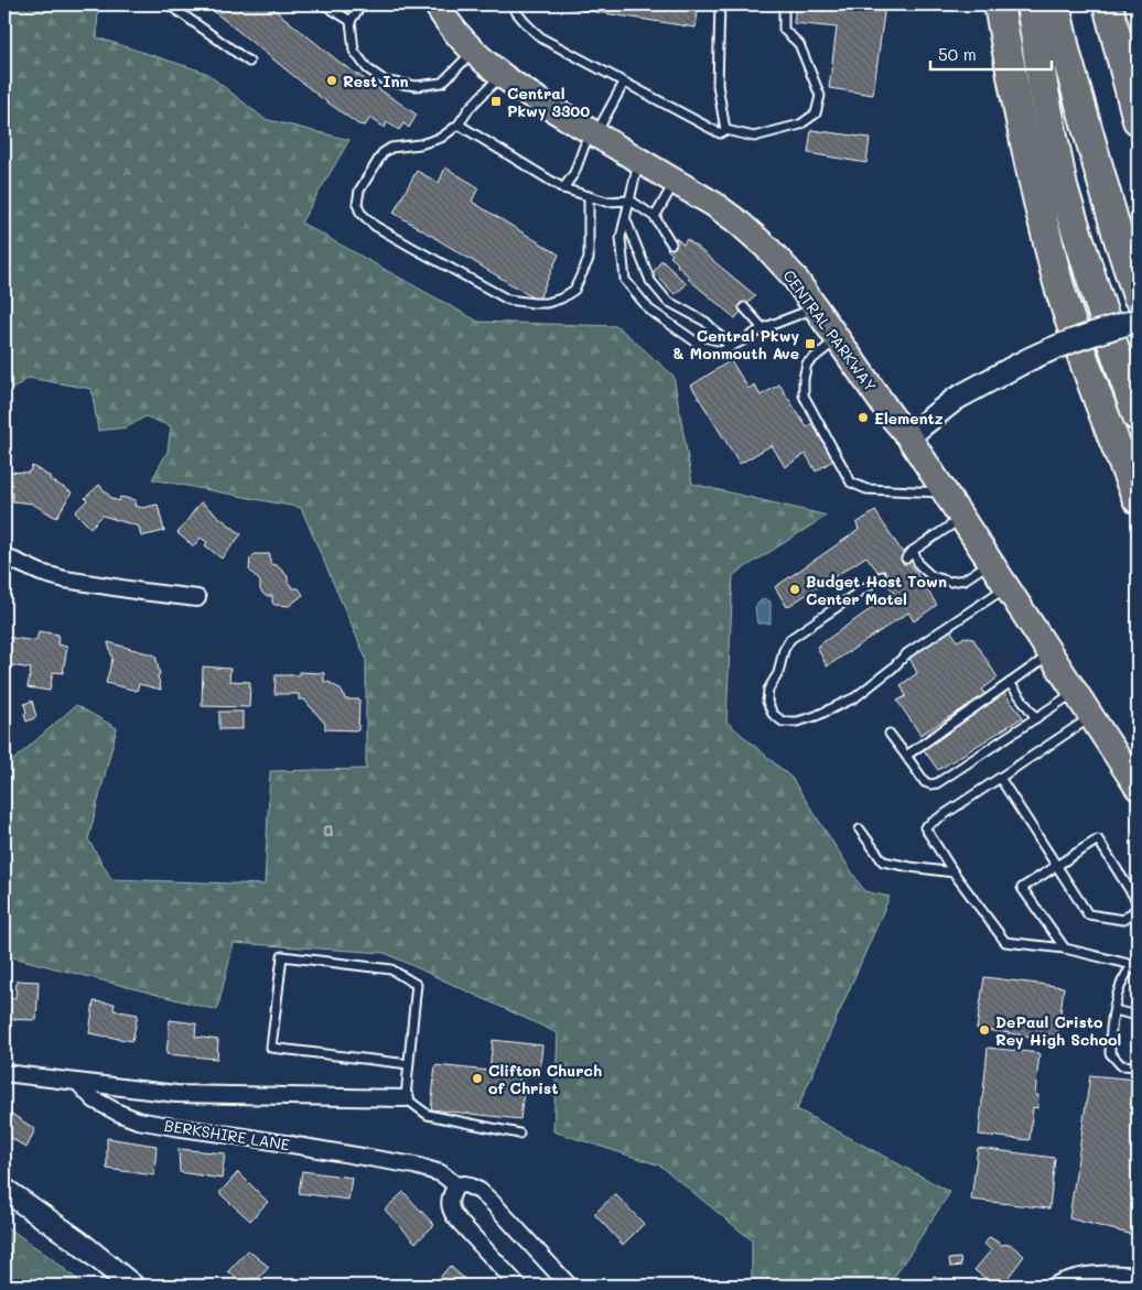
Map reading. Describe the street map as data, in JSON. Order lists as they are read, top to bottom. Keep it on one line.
{"streets":{"main road":["CENTRAL PARKWAY"],"street":["BERKSHIRE LANE"]},"places":{"other":["Rest Inn","Elementz","Budget Host Town Center Motel","DePaul Cristo Rey High School","Clifton Church of Christ"],"transit":["Central Pkwy 3300","Central Pkwy & Monmouth Ave"]},"scale_bar":"50 m"}
